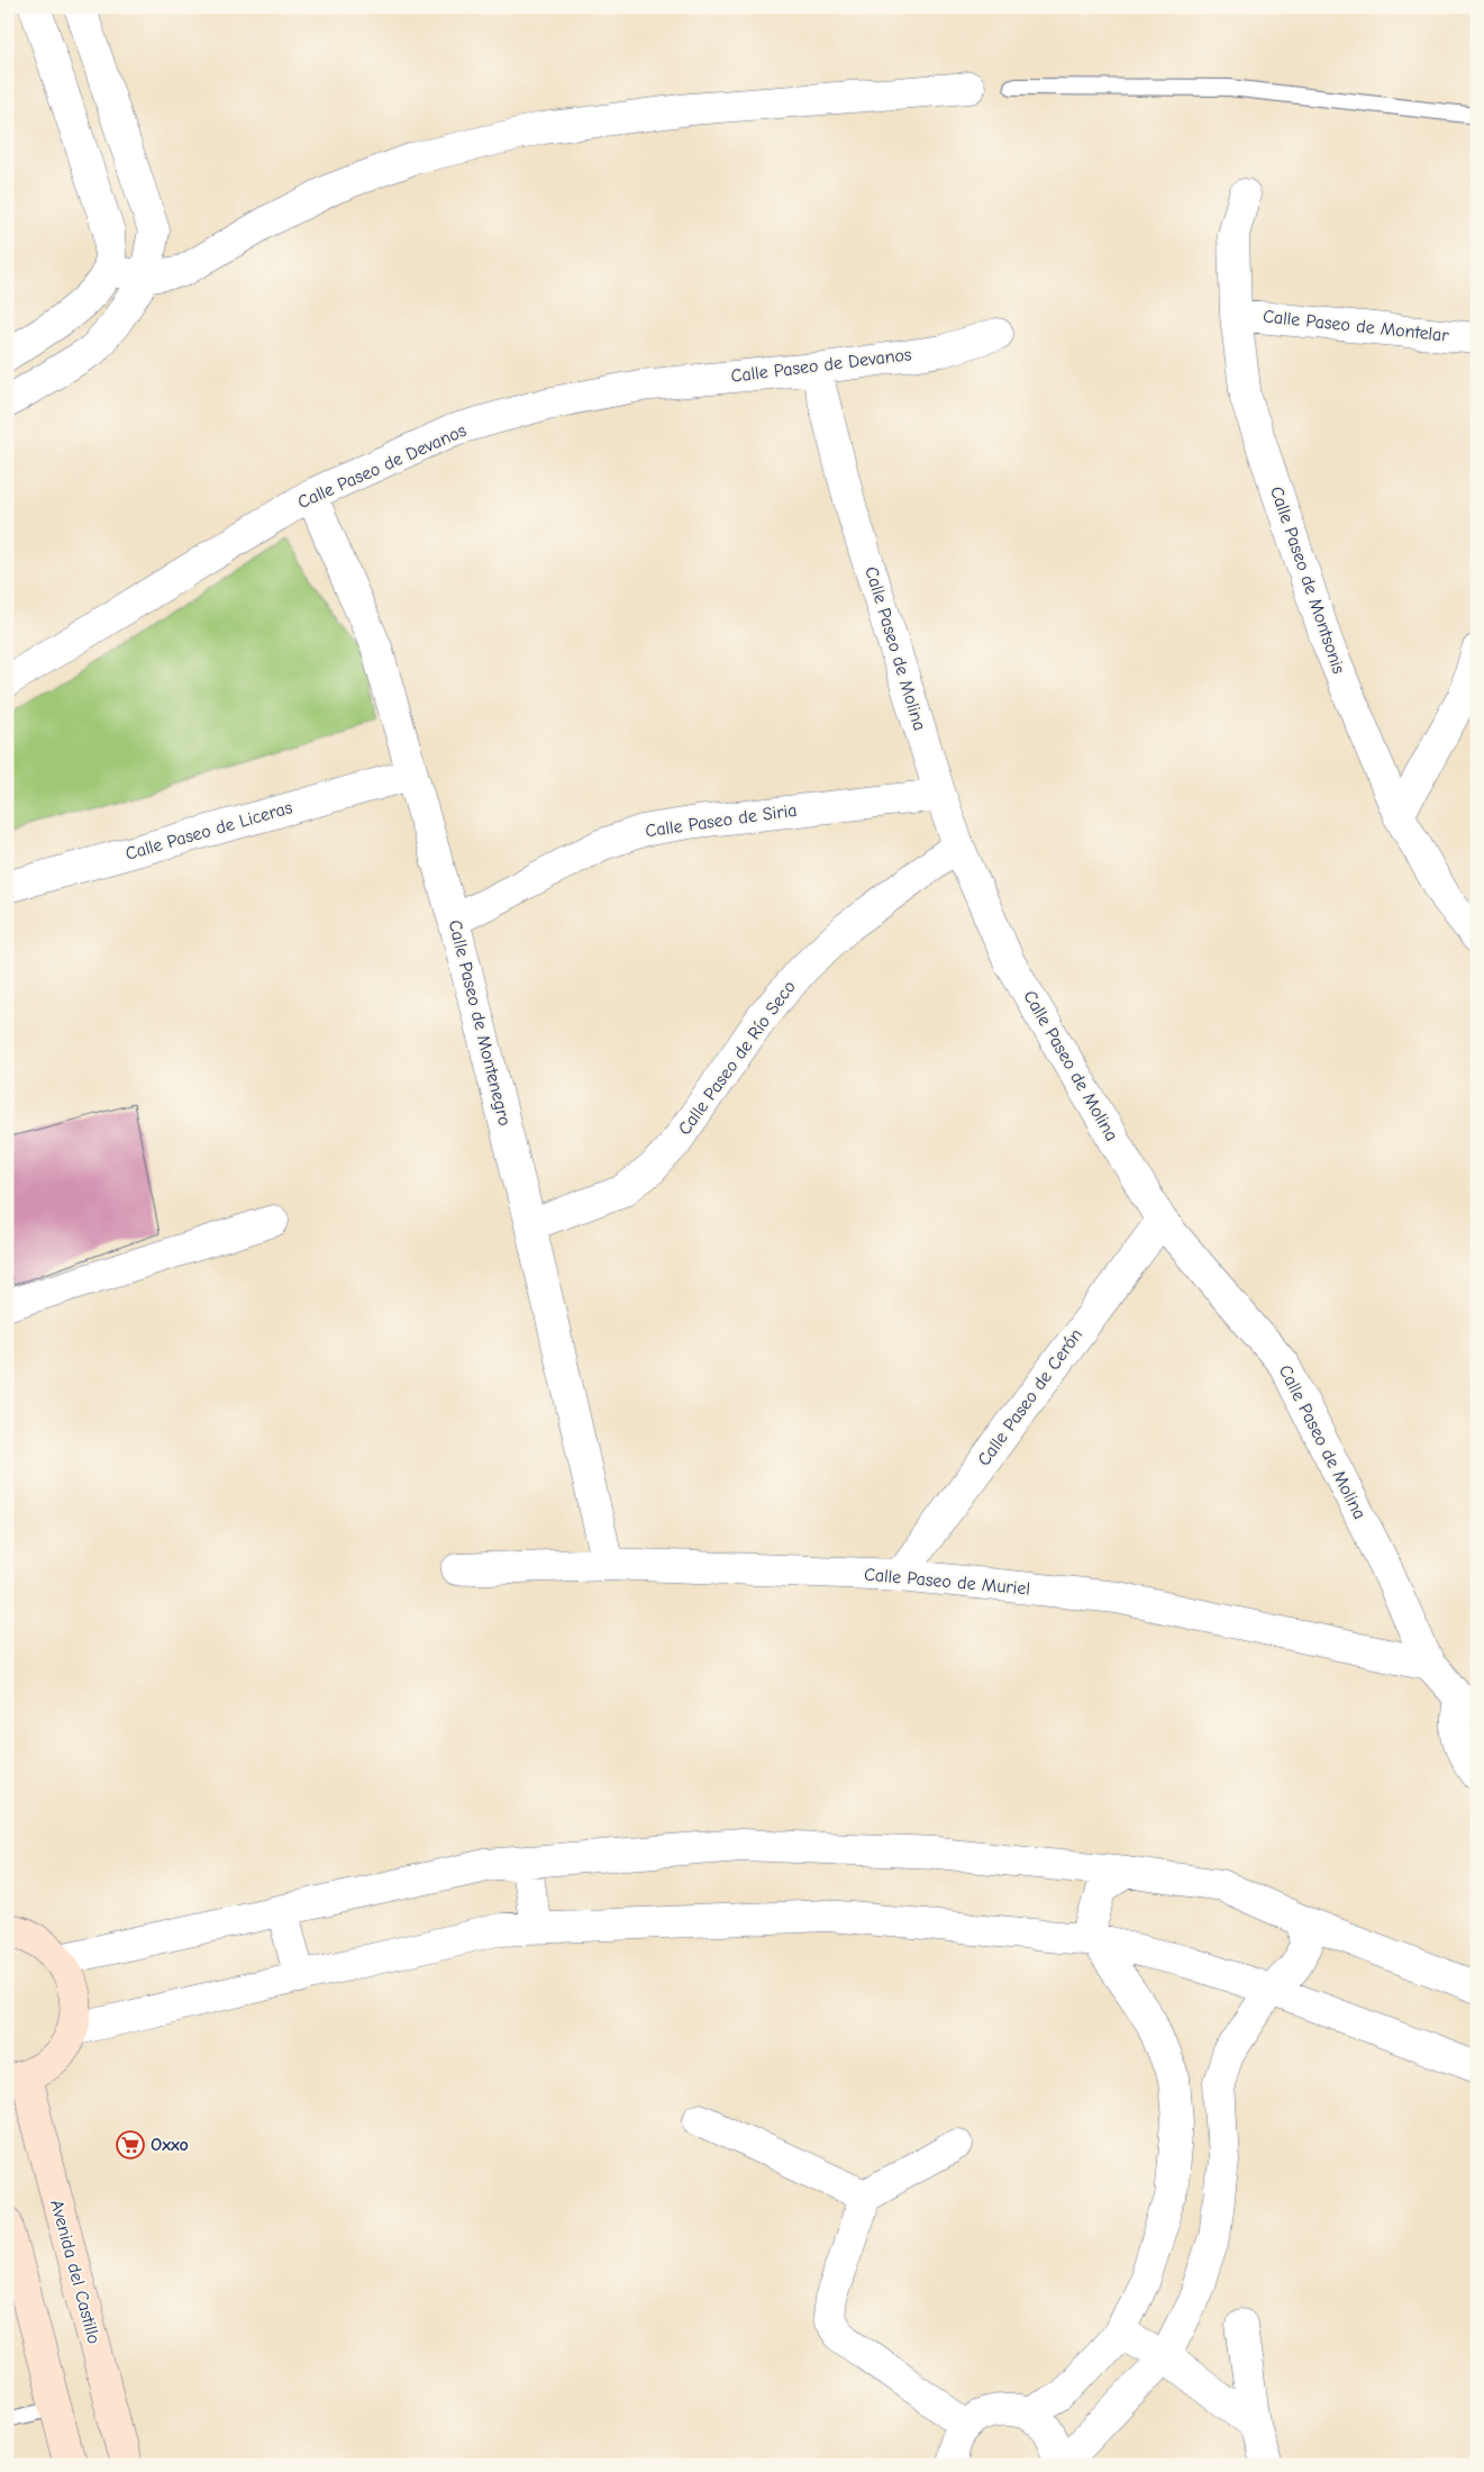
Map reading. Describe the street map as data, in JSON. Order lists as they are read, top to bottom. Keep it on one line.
{"streets":{"main road":["Avenida del Castillo"],"street":["Calle Paseo de Montelar","Calle Paseo de Devanos","Calle Paseo de Montsonis","Calle Paseo de Molina","Calle Paseo de Siria","Calle Paseo de Liceras","Calle Paseo de Montenegro","Calle Paseo de Río Seco","Calle Paseo de Cerón","Calle Paseo de Muriel"]},"crossings":[["Calle Paseo de Montelar","Calle Paseo de Montsonis"],["Calle Paseo de Devanos","Calle Paseo de Molina"],["Calle Paseo de Devanos","Calle Paseo de Montenegro"],["Calle Paseo de Molina","Calle Paseo de Siria"],["Calle Paseo de Molina","Calle Paseo de Río Seco"],["Calle Paseo de Molina","Calle Paseo de Cerón"],["Calle Paseo de Molina","Calle Paseo de Muriel"],["Calle Paseo de Siria","Calle Paseo de Montenegro"],["Calle Paseo de Liceras","Calle Paseo de Montenegro"],["Calle Paseo de Montenegro","Calle Paseo de Río Seco"],["Calle Paseo de Montenegro","Calle Paseo de Muriel"],["Calle Paseo de Cerón","Calle Paseo de Muriel"]],"places":{"supermarket":["Oxxo"]}}
